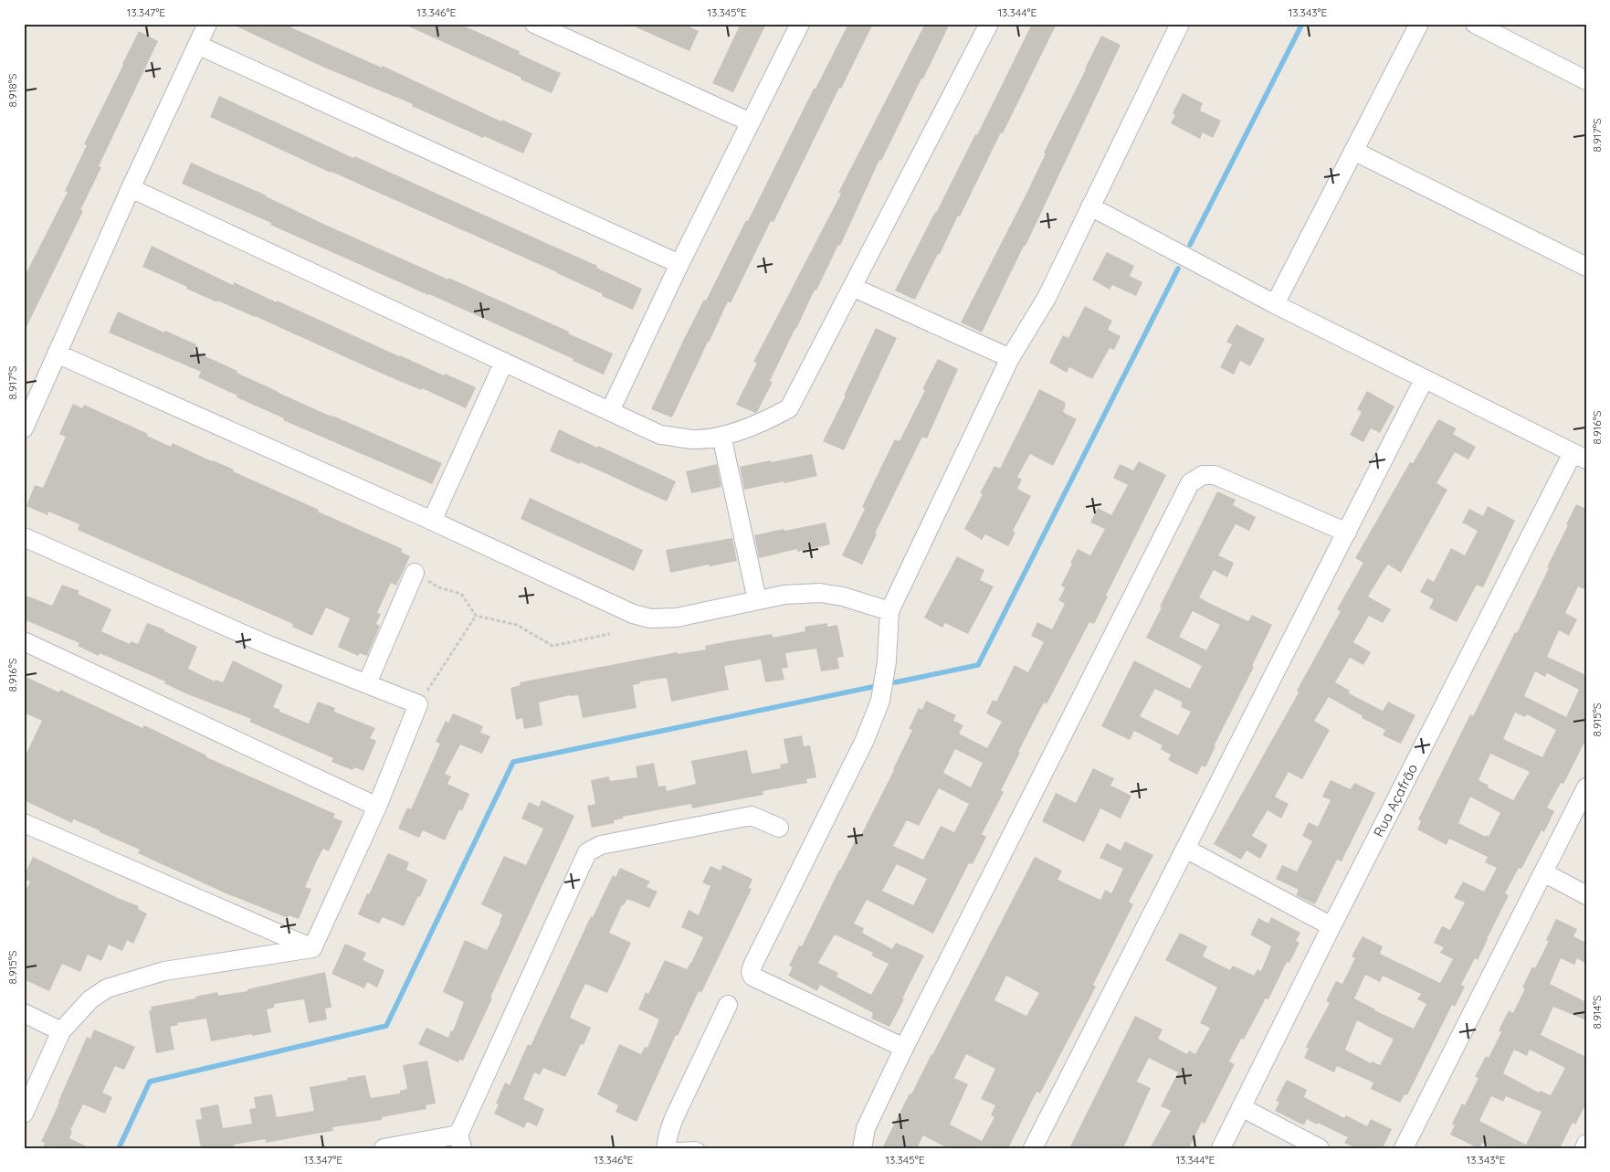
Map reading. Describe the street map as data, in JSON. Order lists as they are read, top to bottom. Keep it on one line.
{"streets":{"street":["Rua Açafrão"]},"coordinates":["13.347°E","13.346°E","13.345°E","13.344°E","13.343°E","8.918°S","8.917°S","8.916°S","8.915°S","8.914°S"]}
